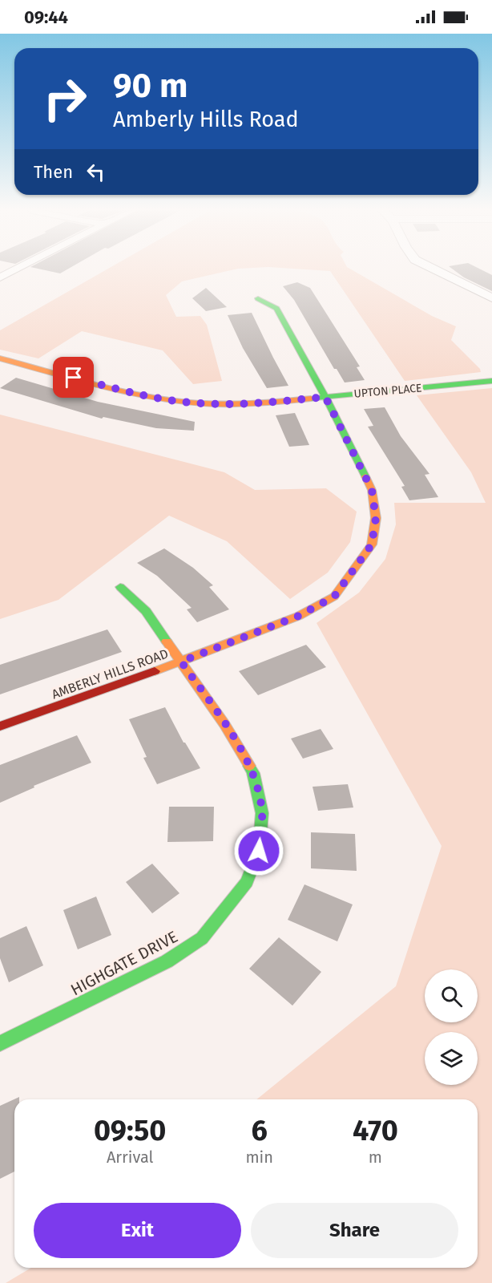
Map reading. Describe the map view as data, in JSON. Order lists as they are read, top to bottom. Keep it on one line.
{"streets":{"street":["UPTON PLACE","AMBERLY HILLS ROAD","HIGHGATE DRIVE"]},"crossings":[["UPTON PLACE","AMBERLY HILLS ROAD"],["AMBERLY HILLS ROAD","HIGHGATE DRIVE"]],"page":{"status":"09:44","turn":["90 m","Amberly Hills Road"],"then":"Then","eta":["09:50","Arrival","6","min","470","m"],"buttons":["Exit","Share"]}}
